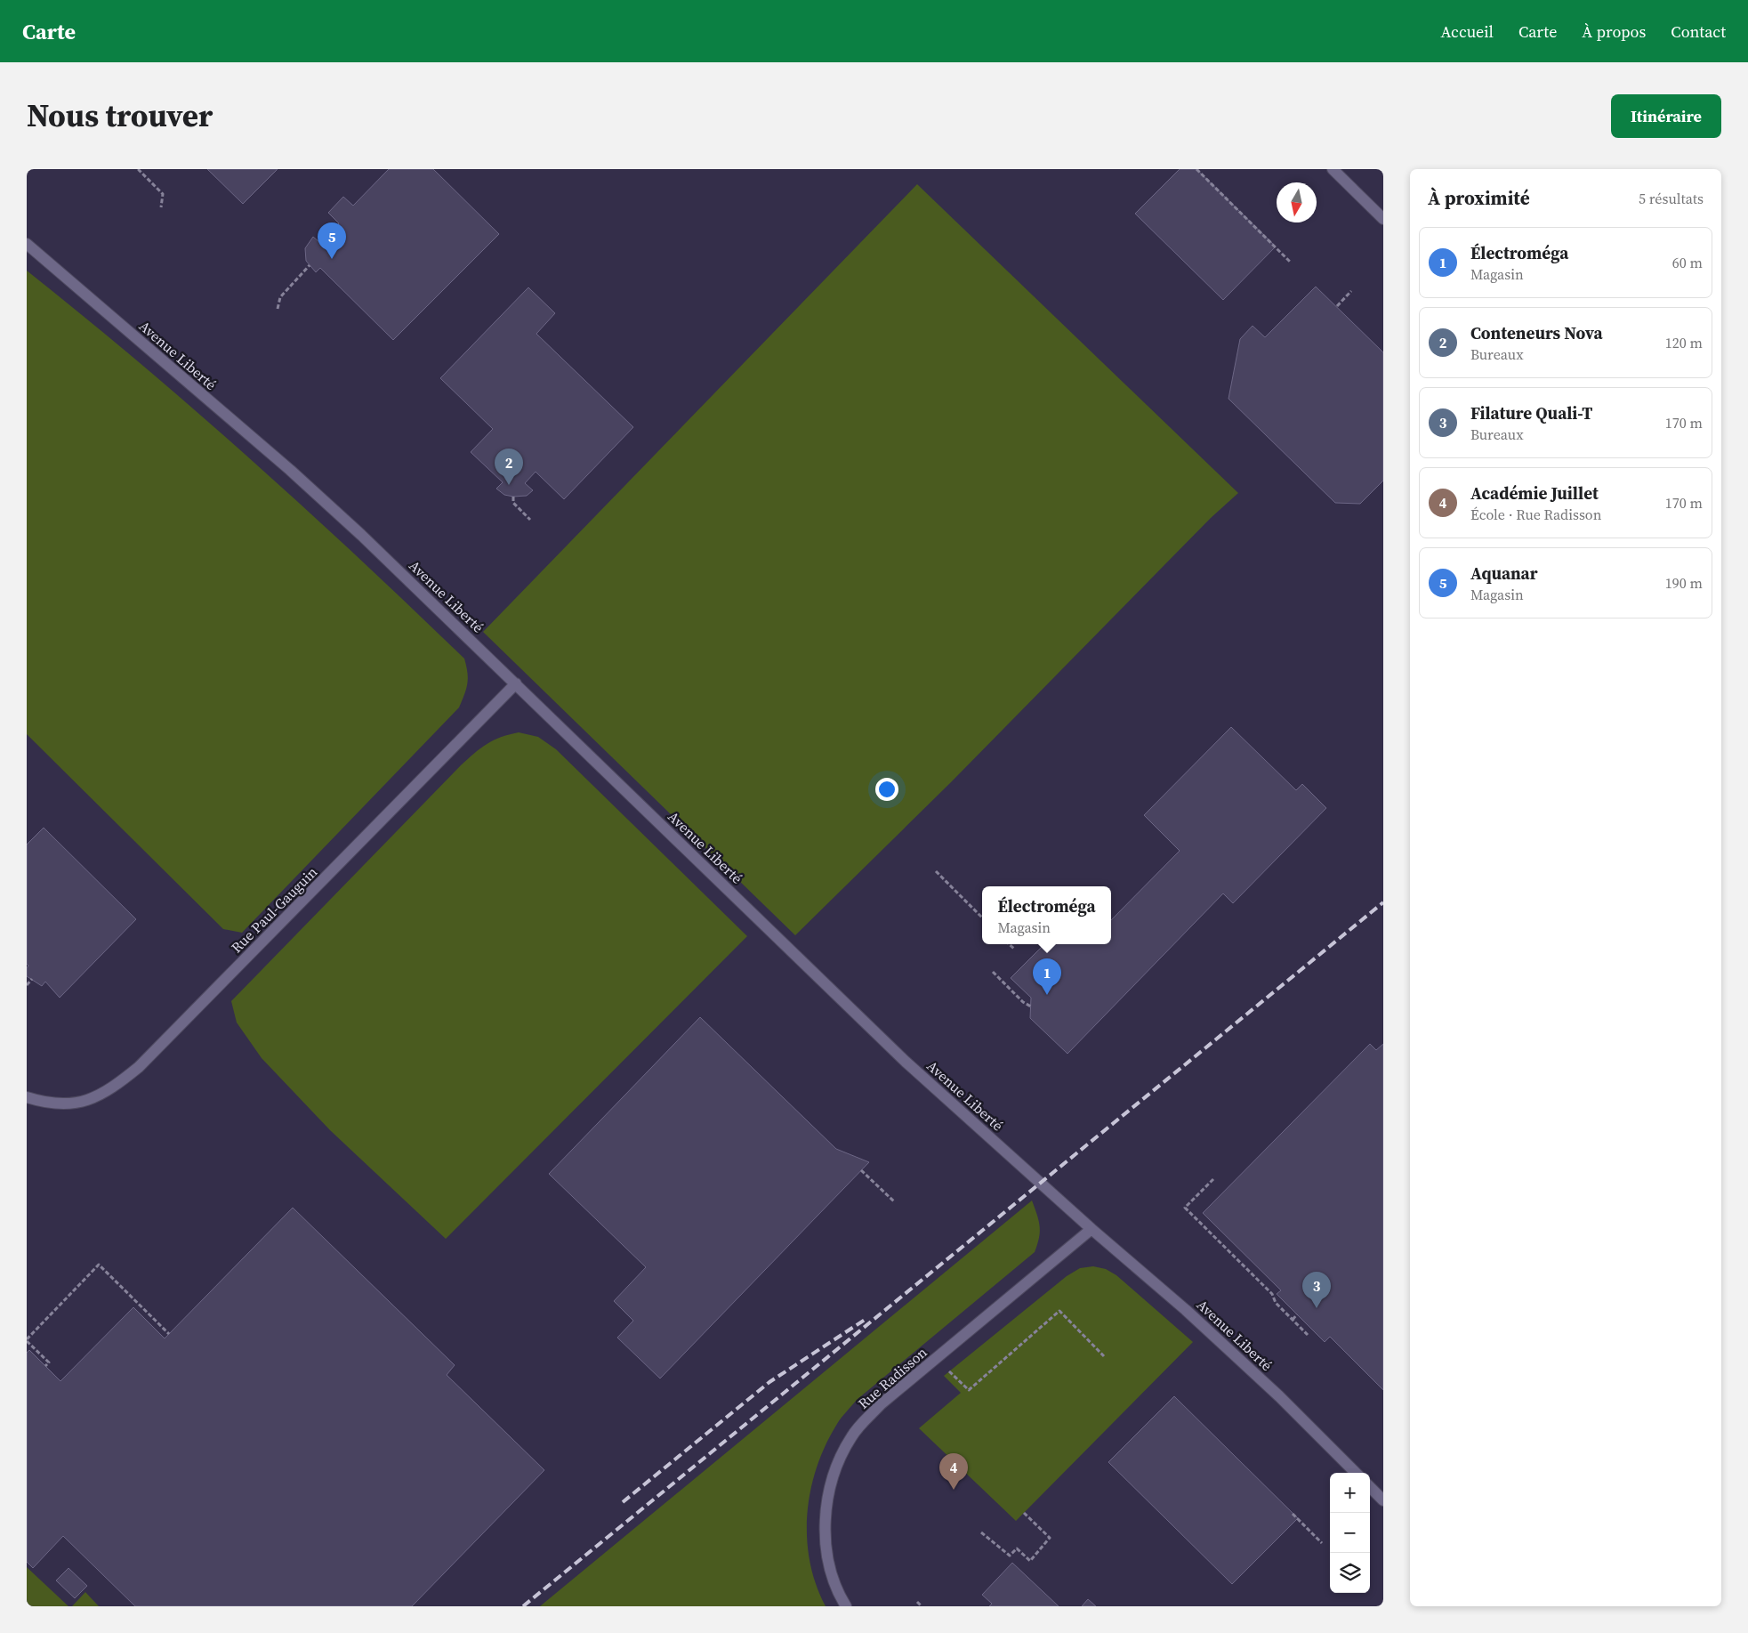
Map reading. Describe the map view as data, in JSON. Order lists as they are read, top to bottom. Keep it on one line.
{"streets":{"street":["Avenue Liberté","Rue Paul-Gauguin","Rue Radisson"]},"crossings":[["Avenue Liberté","Rue Paul-Gauguin"],["Avenue Liberté","Rue Radisson"]],"north":"bottom","page":{"header":"Carte","nav":["Accueil","Carte","À propos","Contact"],"title":"Nous trouver","buttons":"Itinéraire","heading":["À proximité","5 résultats"],"pins":["5","2","1","3","4"],"list":[{"mark":"1","name":"Électroméga","note":"Magasin","value":"60 m"},{"mark":"2","name":"Conteneurs Nova","note":"Bureaux","value":"120 m"},{"mark":"3","name":"Filature Quali-T","note":"Bureaux","value":"170 m"},{"mark":"4","name":"Académie Juillet","note":"École · Rue Radisson","value":"170 m"},{"mark":"5","name":"Aquanar","note":"Magasin","value":"190 m"}],"popup":["Électroméga","Magasin"],"map_buttons":["+","−"]}}
